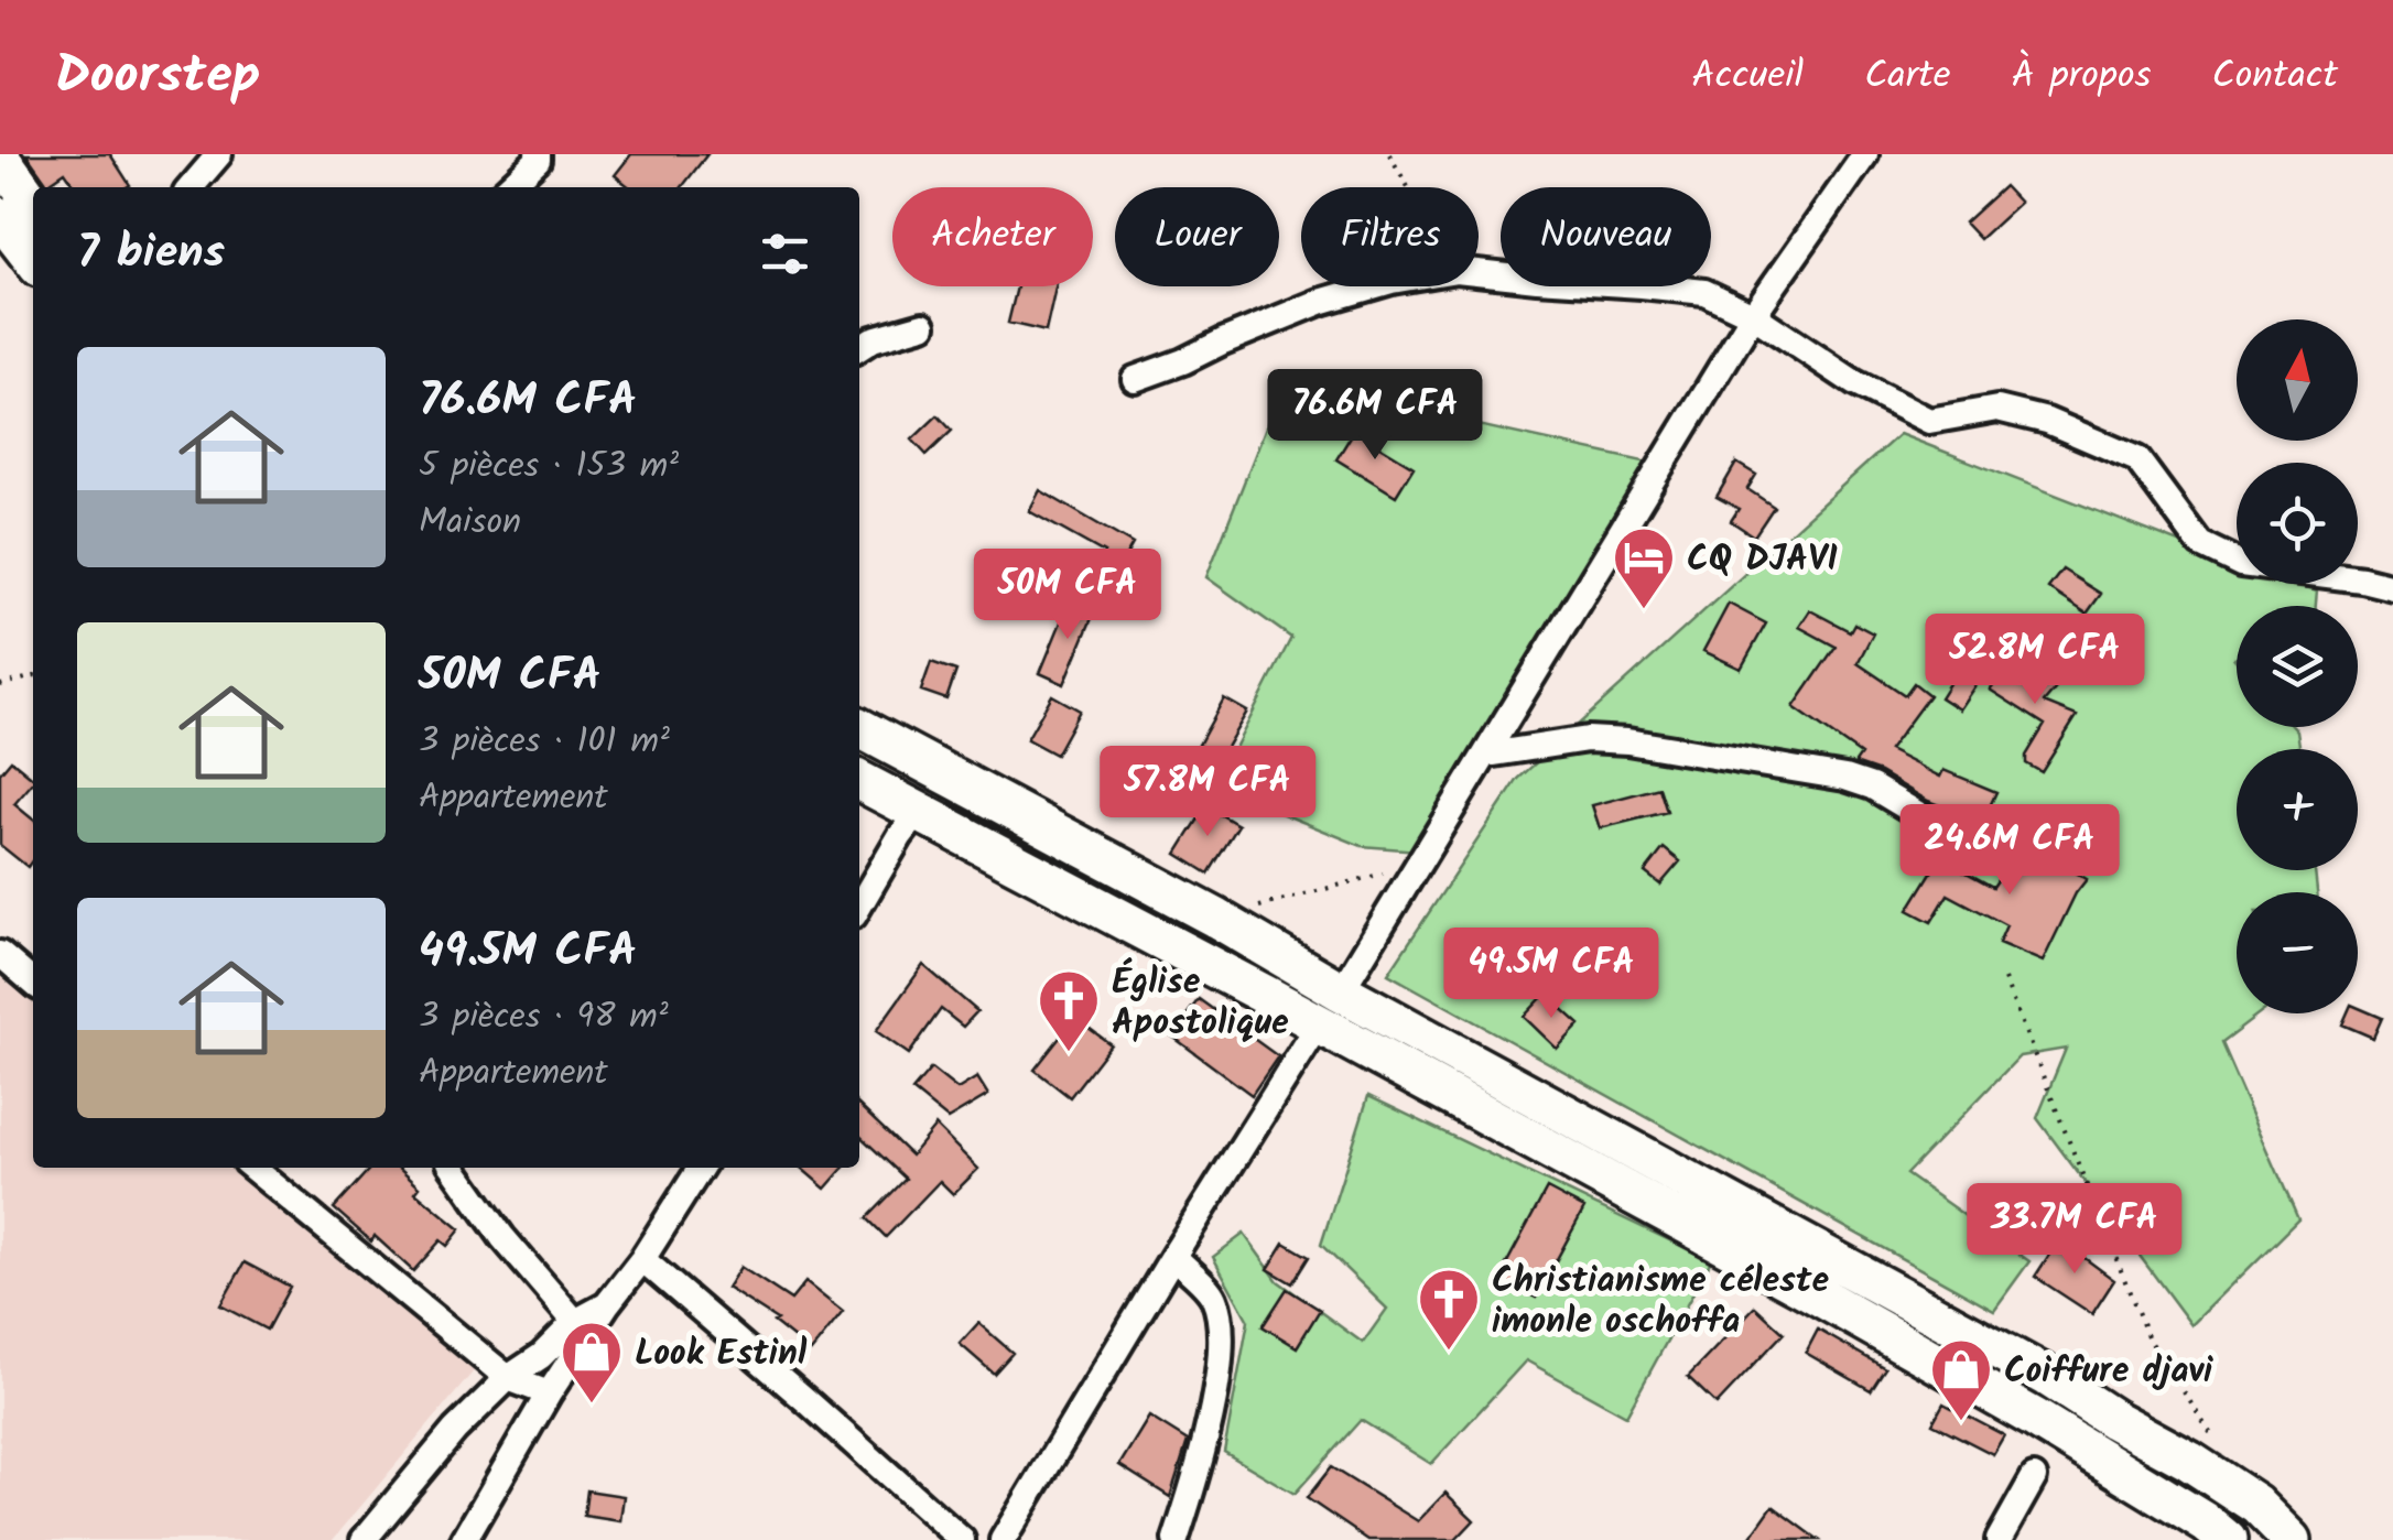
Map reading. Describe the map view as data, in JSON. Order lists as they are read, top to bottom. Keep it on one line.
{"places":{"hotel":["CQ DJAVI"],"church":["Église Apostolique","Christianisme céleste imonle oschoffa"],"shop":["Look Estinl","Coiffure djavi"]},"north":"top","page":{"header":"Doorstep","nav":["Accueil","Carte","À propos","Contact"],"chip":["Acheter","Louer","Filtres","Nouveau"],"heading":"7 biens","map_buttons":["+","−"],"list":[{"name":"76.6M CFA","note":"5 pièces · 153 m² · Maison"},{"name":"50M CFA","note":"3 pièces · 101 m² · Appartement"},{"name":"49.5M CFA","note":"3 pièces · 98 m² · Appartement"}],"price":["76.6M CFA","50M CFA","52.8M CFA","57.8M CFA","24.6M CFA","49.5M CFA","33.7M CFA"]}}
